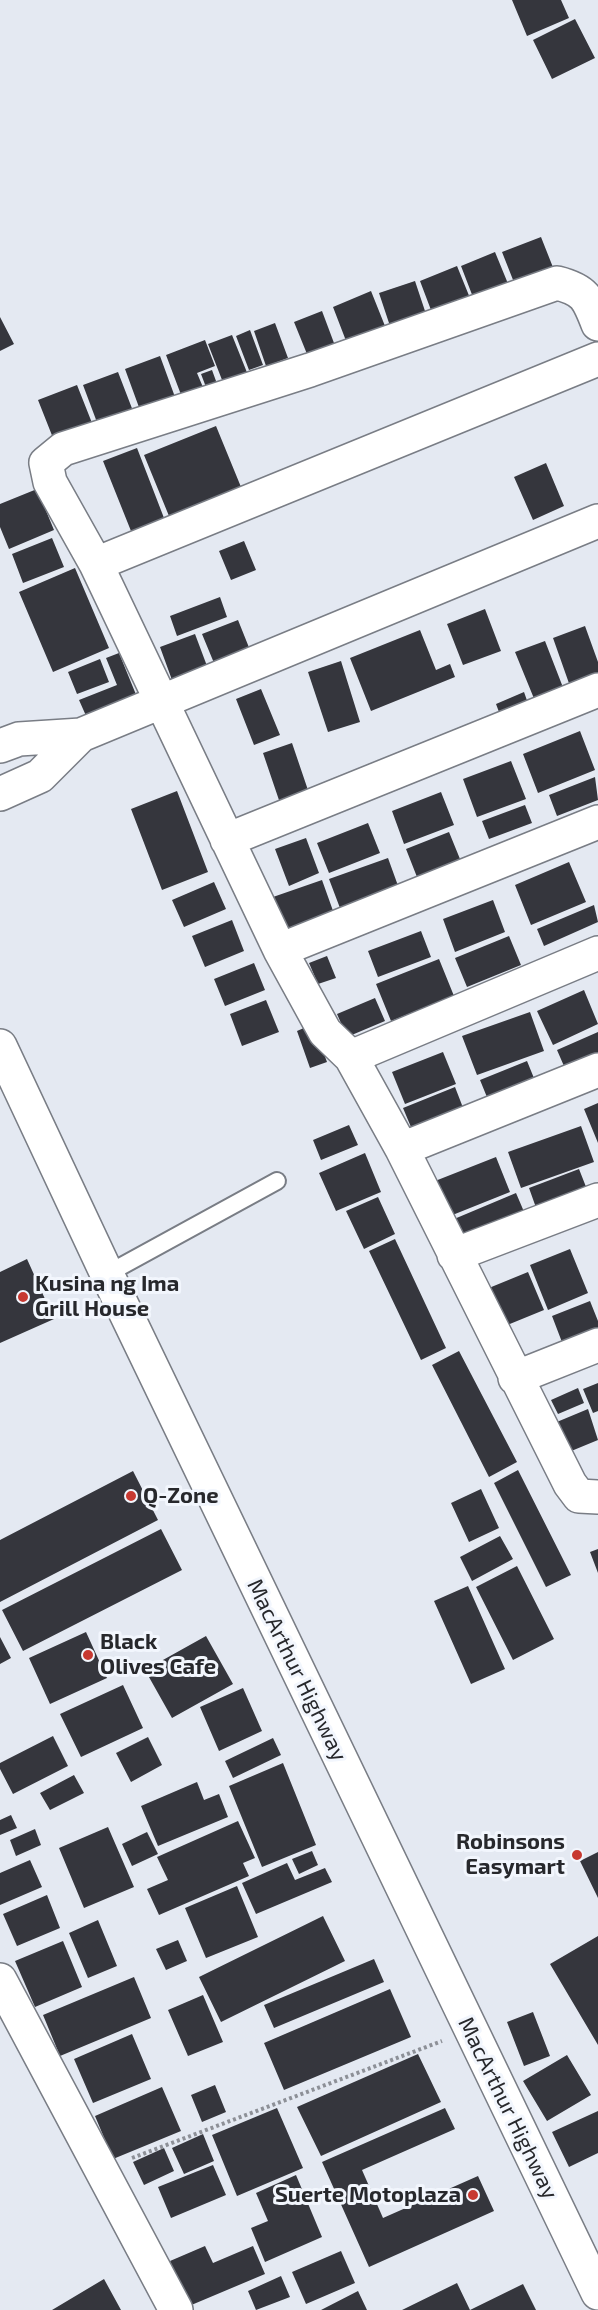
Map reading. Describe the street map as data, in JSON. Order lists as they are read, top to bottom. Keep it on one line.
{"streets":{"main road":["MacArthur Highway"]},"places":["Kusina ng Ima Grill House","Q-Zone","Black Olives Cafe","Robinsons Easymart","Suerte Motoplaza"]}
